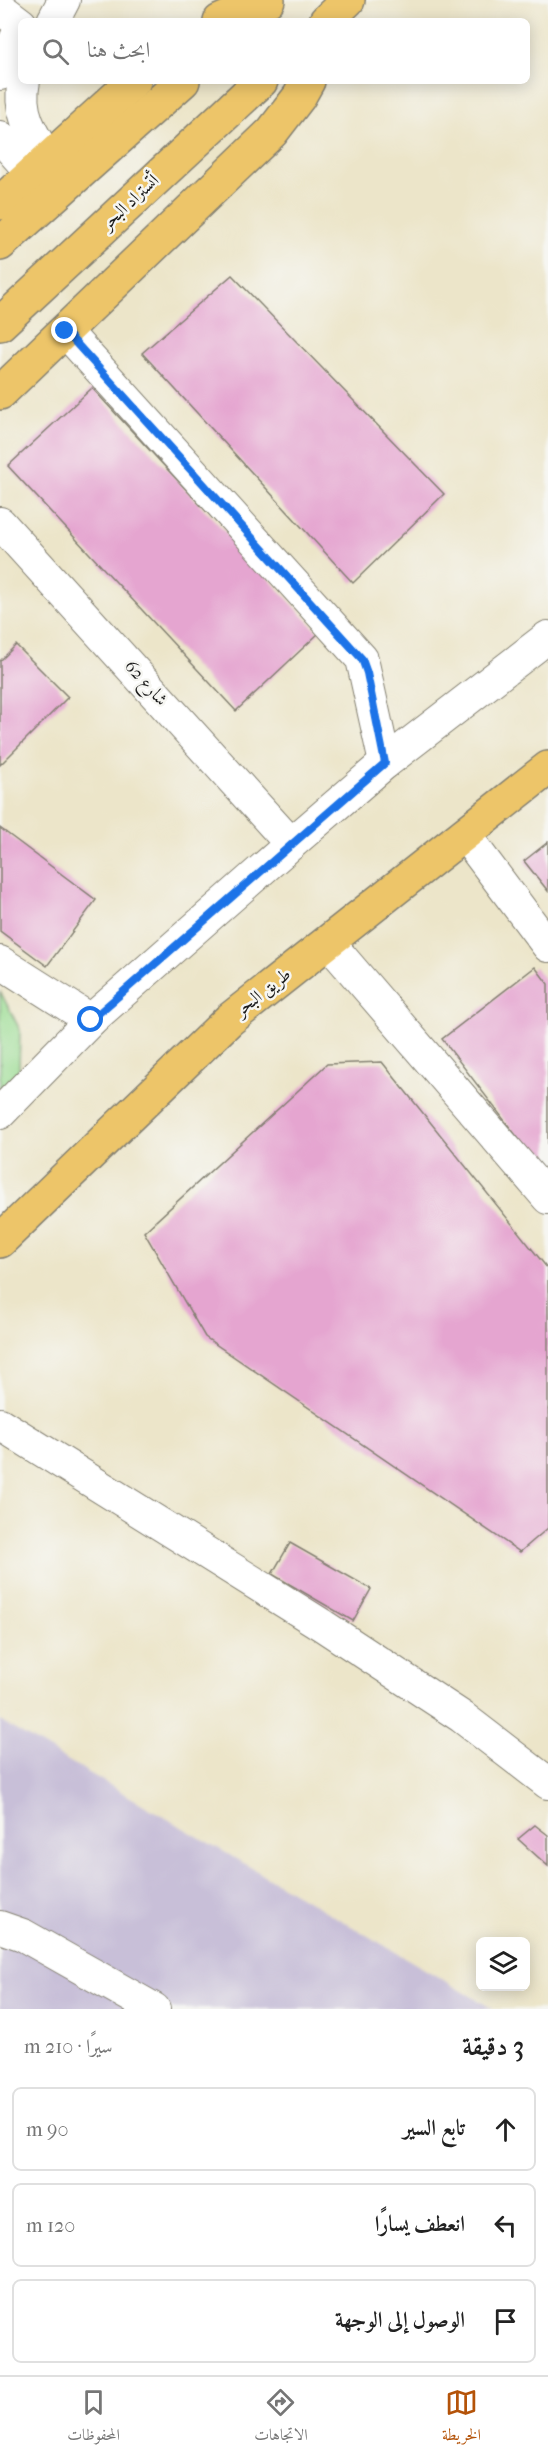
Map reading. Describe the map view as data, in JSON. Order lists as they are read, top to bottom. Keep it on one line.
{"streets":{"highway":["أتستراد البحر","طريق البحر"],"street":["شارع 62"]},"page":{"search":"ابحث هنا","heading":["3 دقيقة","سيرًا · 210 m"],"list":[["تابع السير","90 m"],["انعطف يسارًا","120 m"],"الوصول إلى الوجهة"],"nav":["الخريطة","الاتجاهات","المحفوظات"]}}
